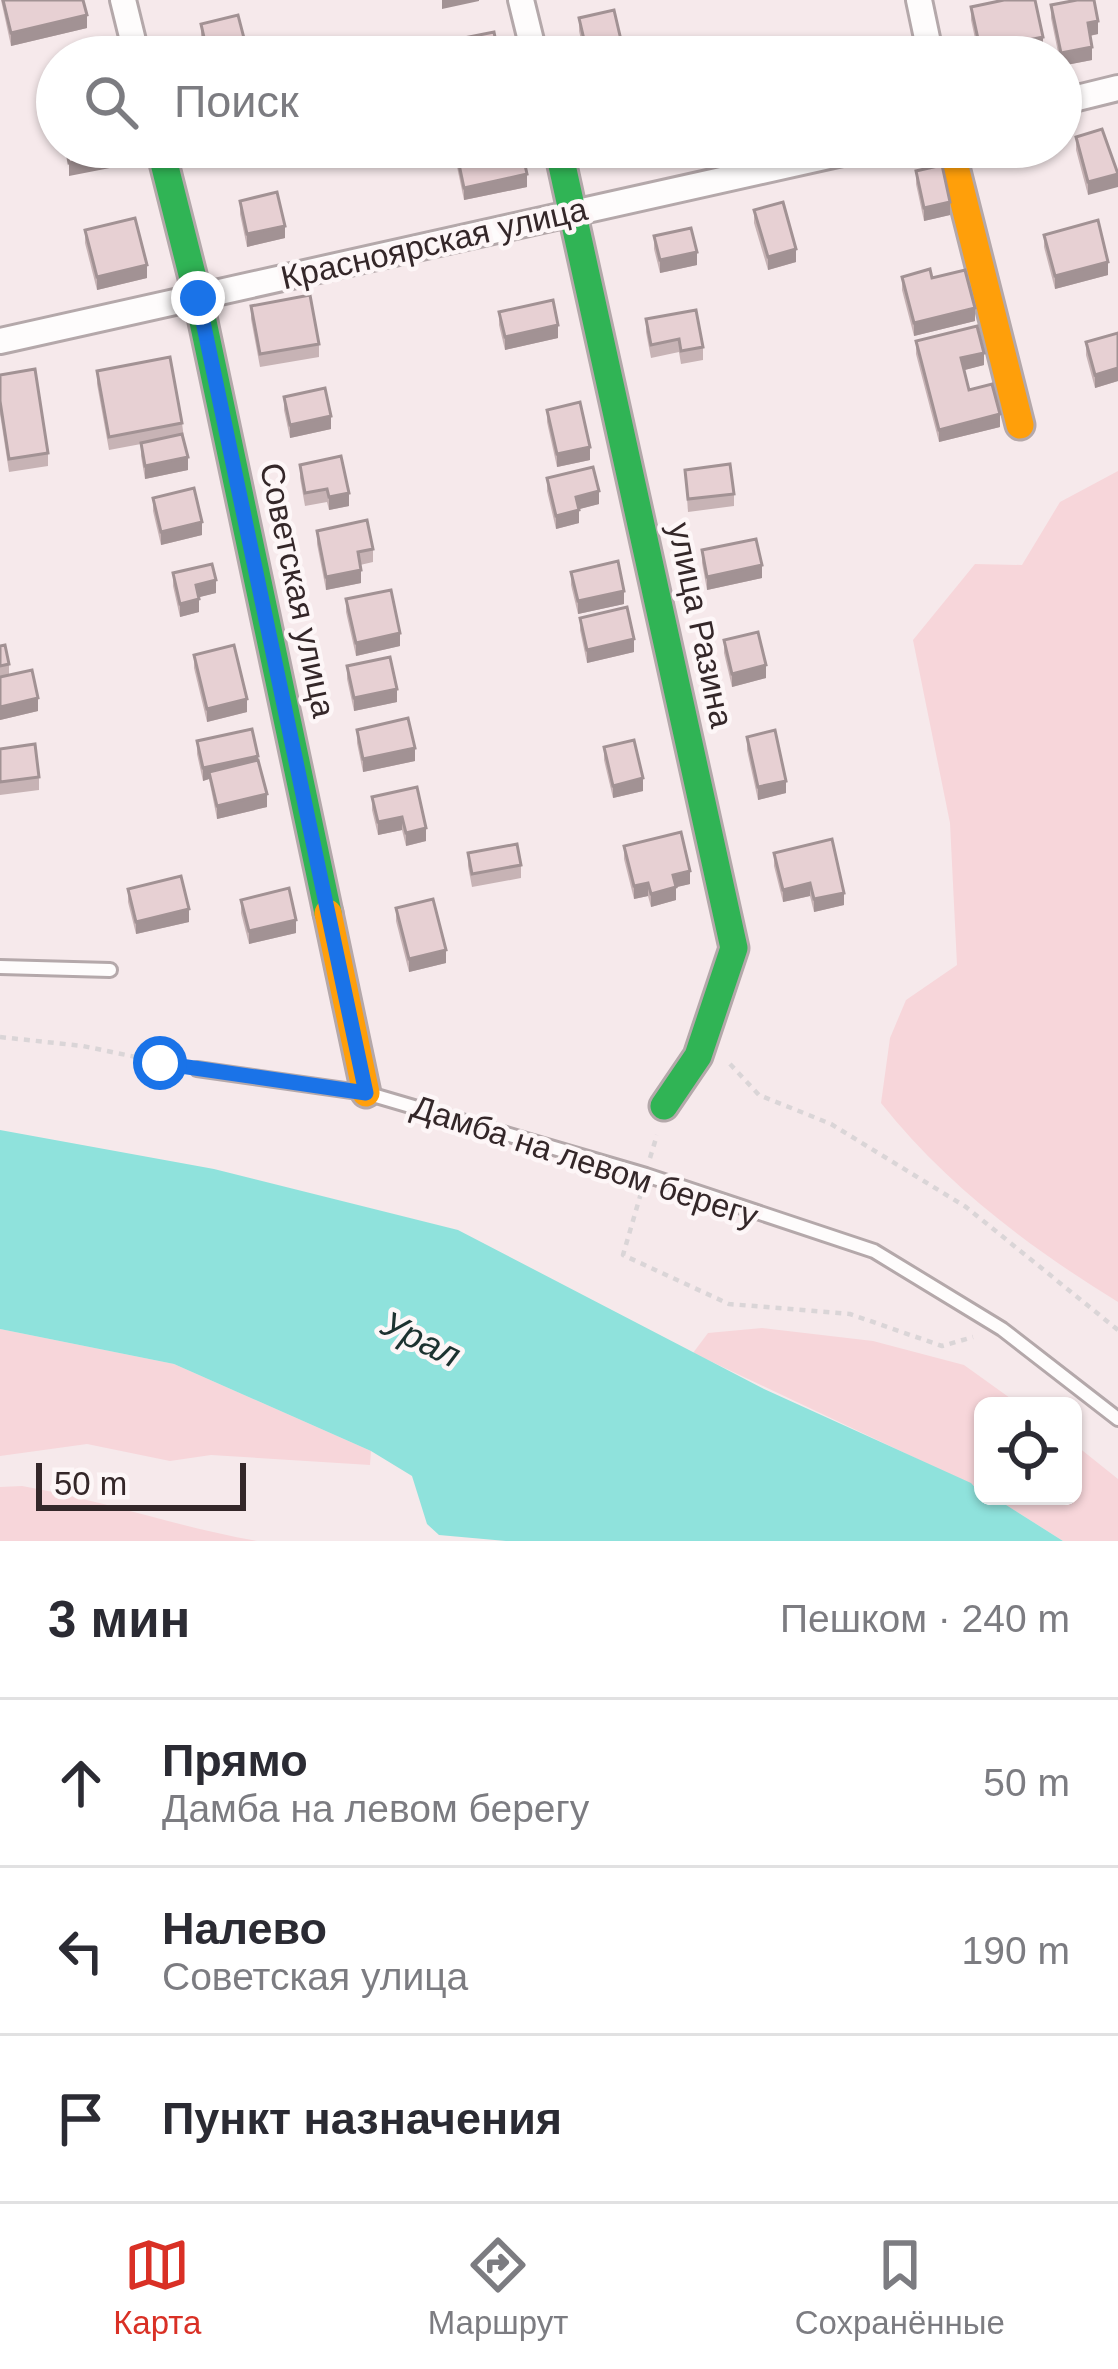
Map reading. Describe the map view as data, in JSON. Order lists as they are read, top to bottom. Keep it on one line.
{"streets":{"street":["Красноярская улица","Советская улица","улица Разина"],"lane":["Дамба на левом берегу"]},"crossings":[["Красноярская улица","Советская улица"],["Красноярская улица","улица Разина"],["Советская улица","Дамба на левом берегу"]],"water":["Урал"],"scale_bar":"50 m","page":{"search":"Поиск","scale":"50 m","heading":["3 мин","Пешком · 240 m"],"list":[["Прямо","Дамба на левом берегу","50 m"],["Налево","Советская улица","190 m"],"Пункт назначения"],"nav":["Карта","Маршрут","Сохранённые"]}}
